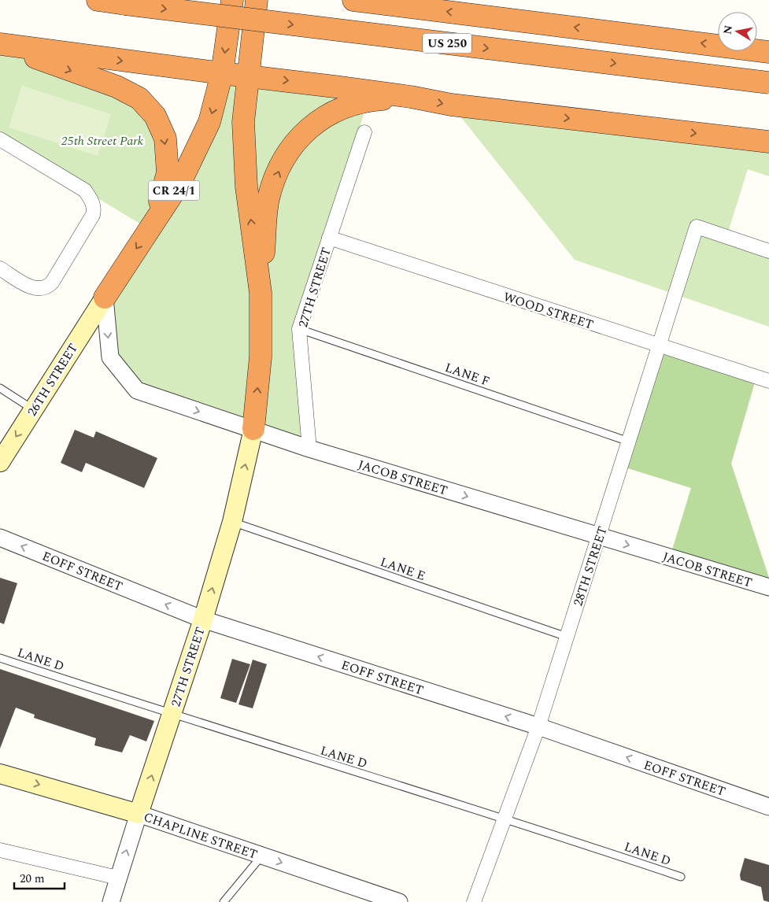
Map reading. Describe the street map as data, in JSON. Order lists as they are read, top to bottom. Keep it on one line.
{"streets":{"highway":["US 250","CR 24/1"],"main road":["27TH STREET","26TH STREET","CHAPLINE STREET"],"street":["WOOD STREET","JACOB STREET","28TH STREET","EOFF STREET"],"lane":["LANE F","LANE E","LANE D"]},"crossings":[["CR 24/1","26TH STREET"],["CR 24/1","JACOB STREET"],["27TH STREET","WOOD STREET"],["27TH STREET","LANE F"],["27TH STREET","JACOB STREET"],["27TH STREET","LANE E"],["27TH STREET","EOFF STREET"],["27TH STREET","LANE D"],["27TH STREET","CHAPLINE STREET"],["WOOD STREET","28TH STREET"],["LANE F","28TH STREET"],["26TH STREET","JACOB STREET"],["JACOB STREET","28TH STREET"],["28TH STREET","LANE E"],["28TH STREET","EOFF STREET"],["28TH STREET","LANE D"]],"one_way":["27TH STREET","JACOB STREET","EOFF STREET","CHAPLINE STREET"],"parks":["25th Street Park"],"scale_bar":"20 m","north":"left"}
